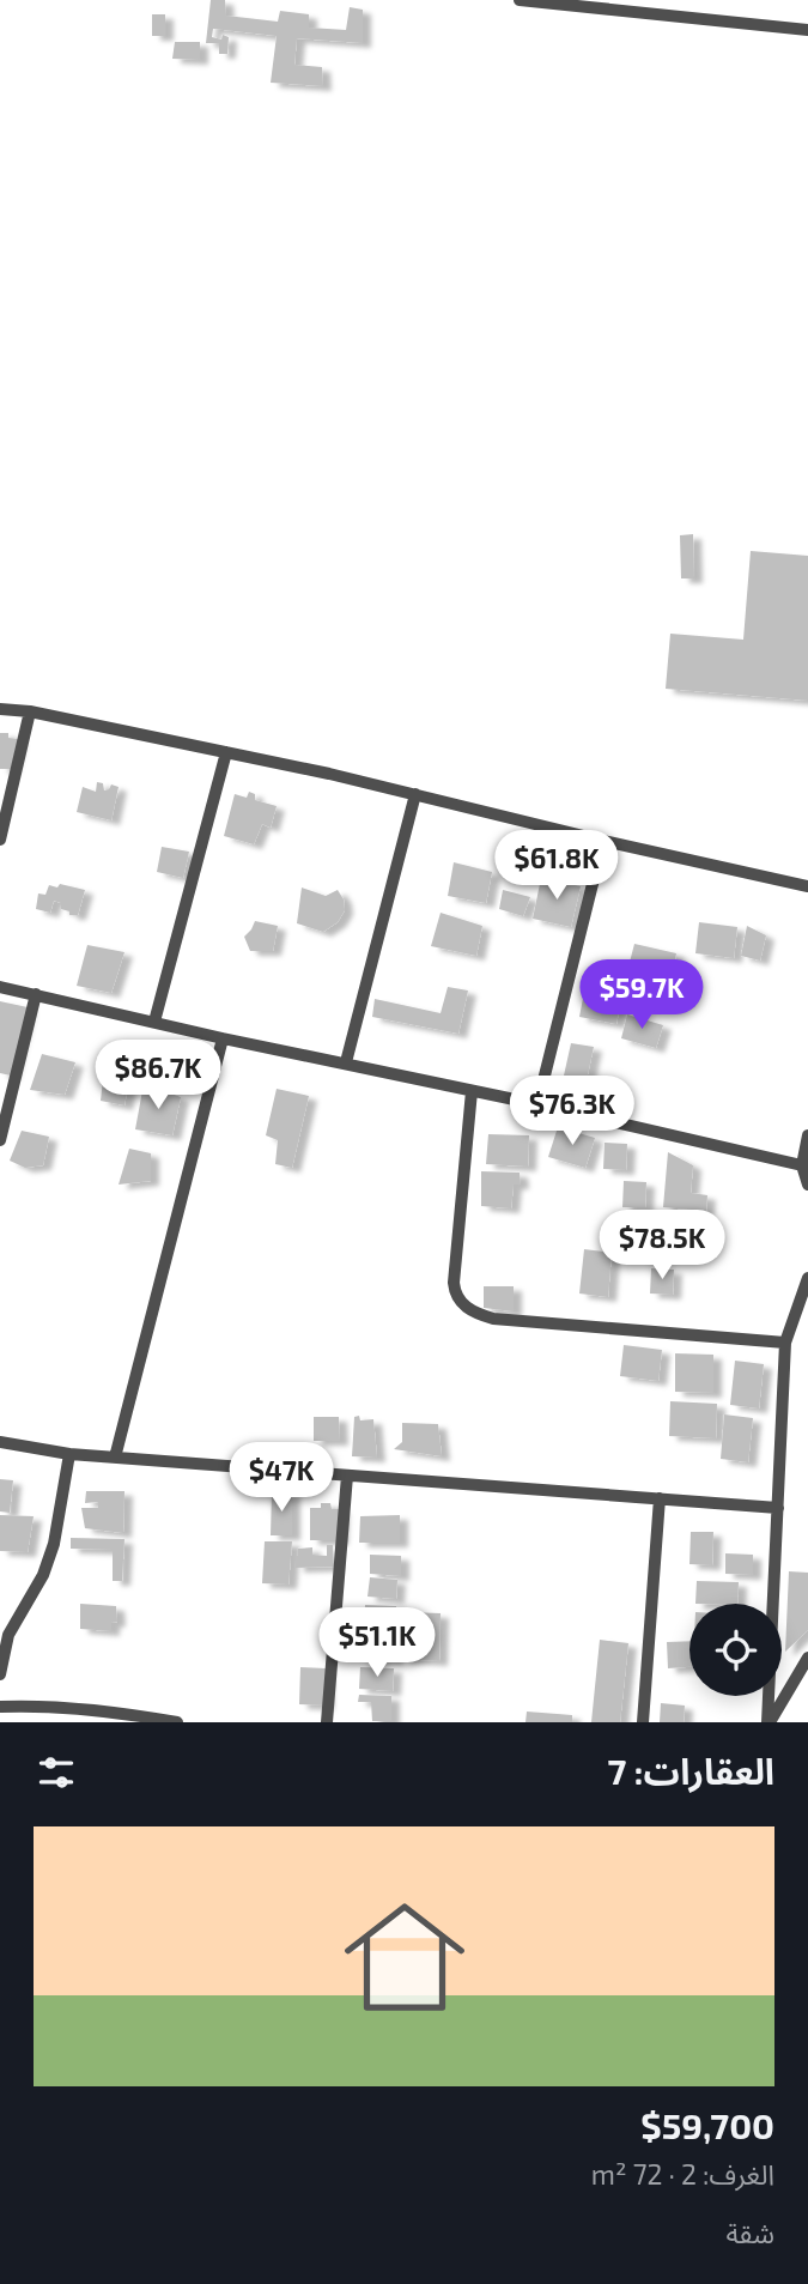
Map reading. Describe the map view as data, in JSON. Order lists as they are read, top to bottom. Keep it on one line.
{"page":{"price":["$61.8K","$59.7K","$86.7K","$76.3K","$78.5K","$47K","$51.1K"],"heading":"العقارات: 7","list":[{"name":"$59,700","note":"الغرف: 2 · 72 m² · شقة"}]}}
